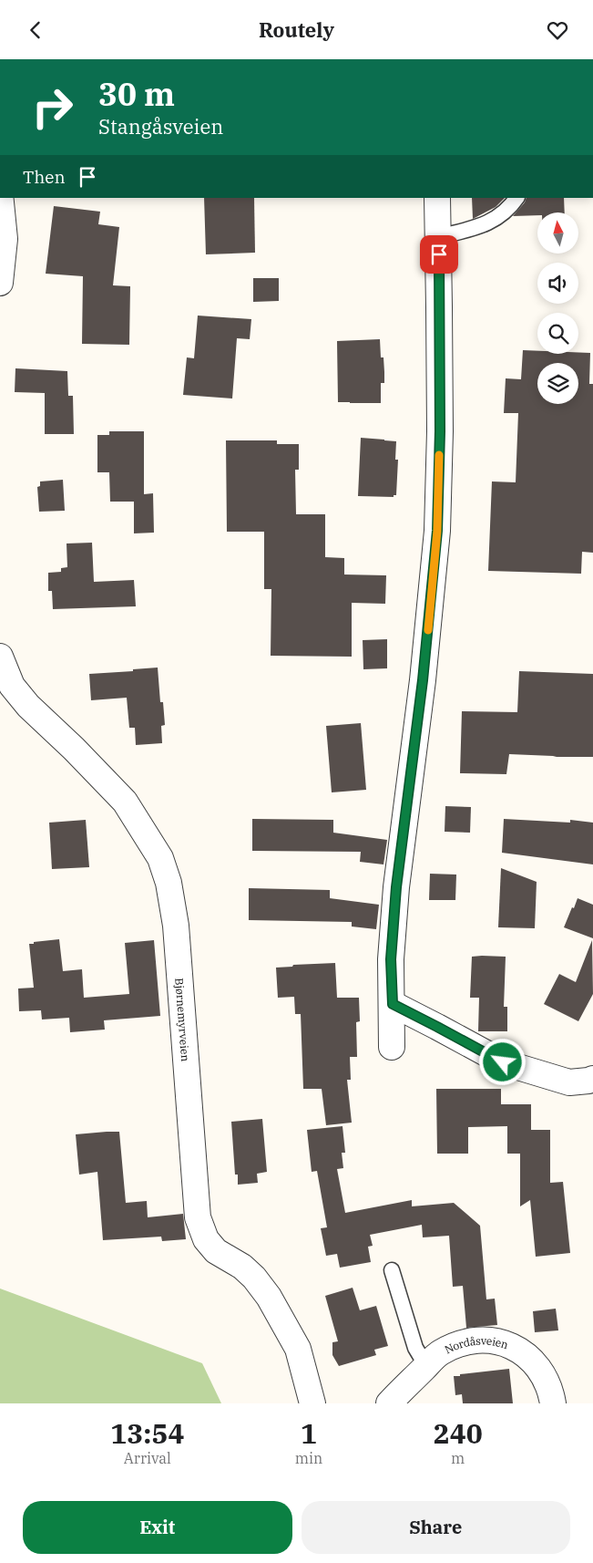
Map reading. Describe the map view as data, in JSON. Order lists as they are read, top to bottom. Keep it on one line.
{"streets":{"street":["Bjørnemyrveien","Nordåsveien"]},"north":"top","page":{"header":"Routely","turn":["30 m","Stangåsveien"],"then":"Then","eta":["13:54","Arrival","1","min","240","m"],"buttons":["Exit","Share"]}}
